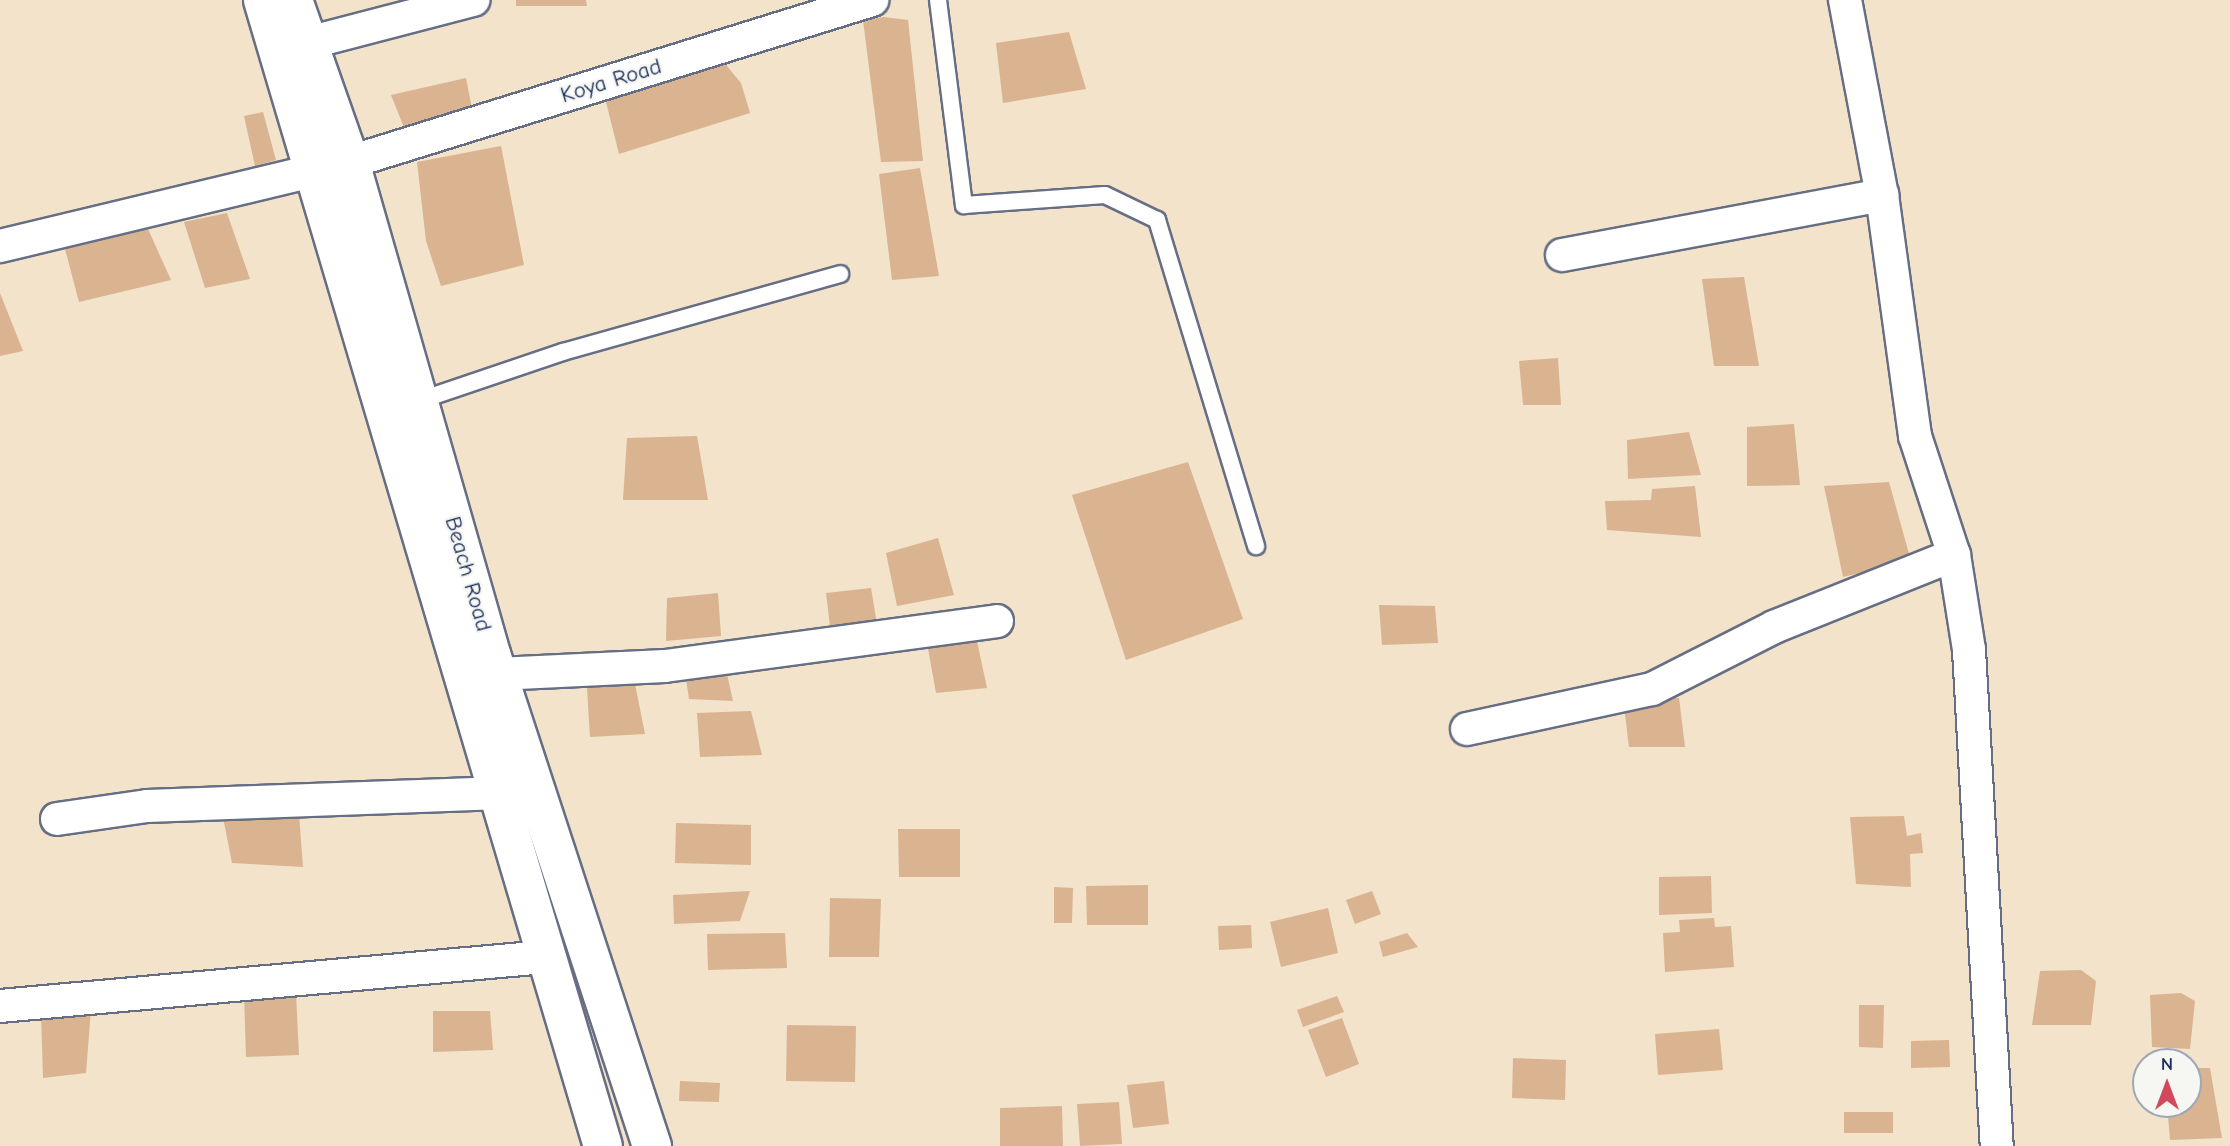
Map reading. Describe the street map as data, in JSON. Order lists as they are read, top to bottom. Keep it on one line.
{"streets":{"main road":["Beach Road"],"street":["Koya Road"]},"crossings":[["Koya Road","Beach Road"]],"north":"top"}
